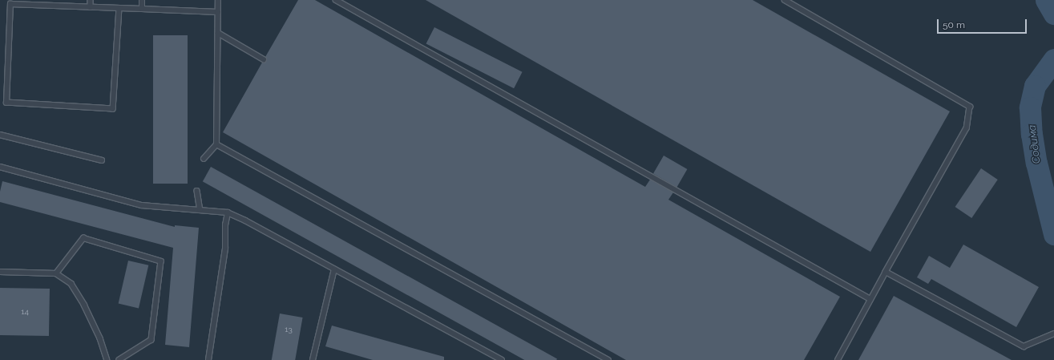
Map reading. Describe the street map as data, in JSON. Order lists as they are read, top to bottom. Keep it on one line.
{"water":["Содима"],"house_numbers":["14","13"],"scale_bar":"50 m"}
